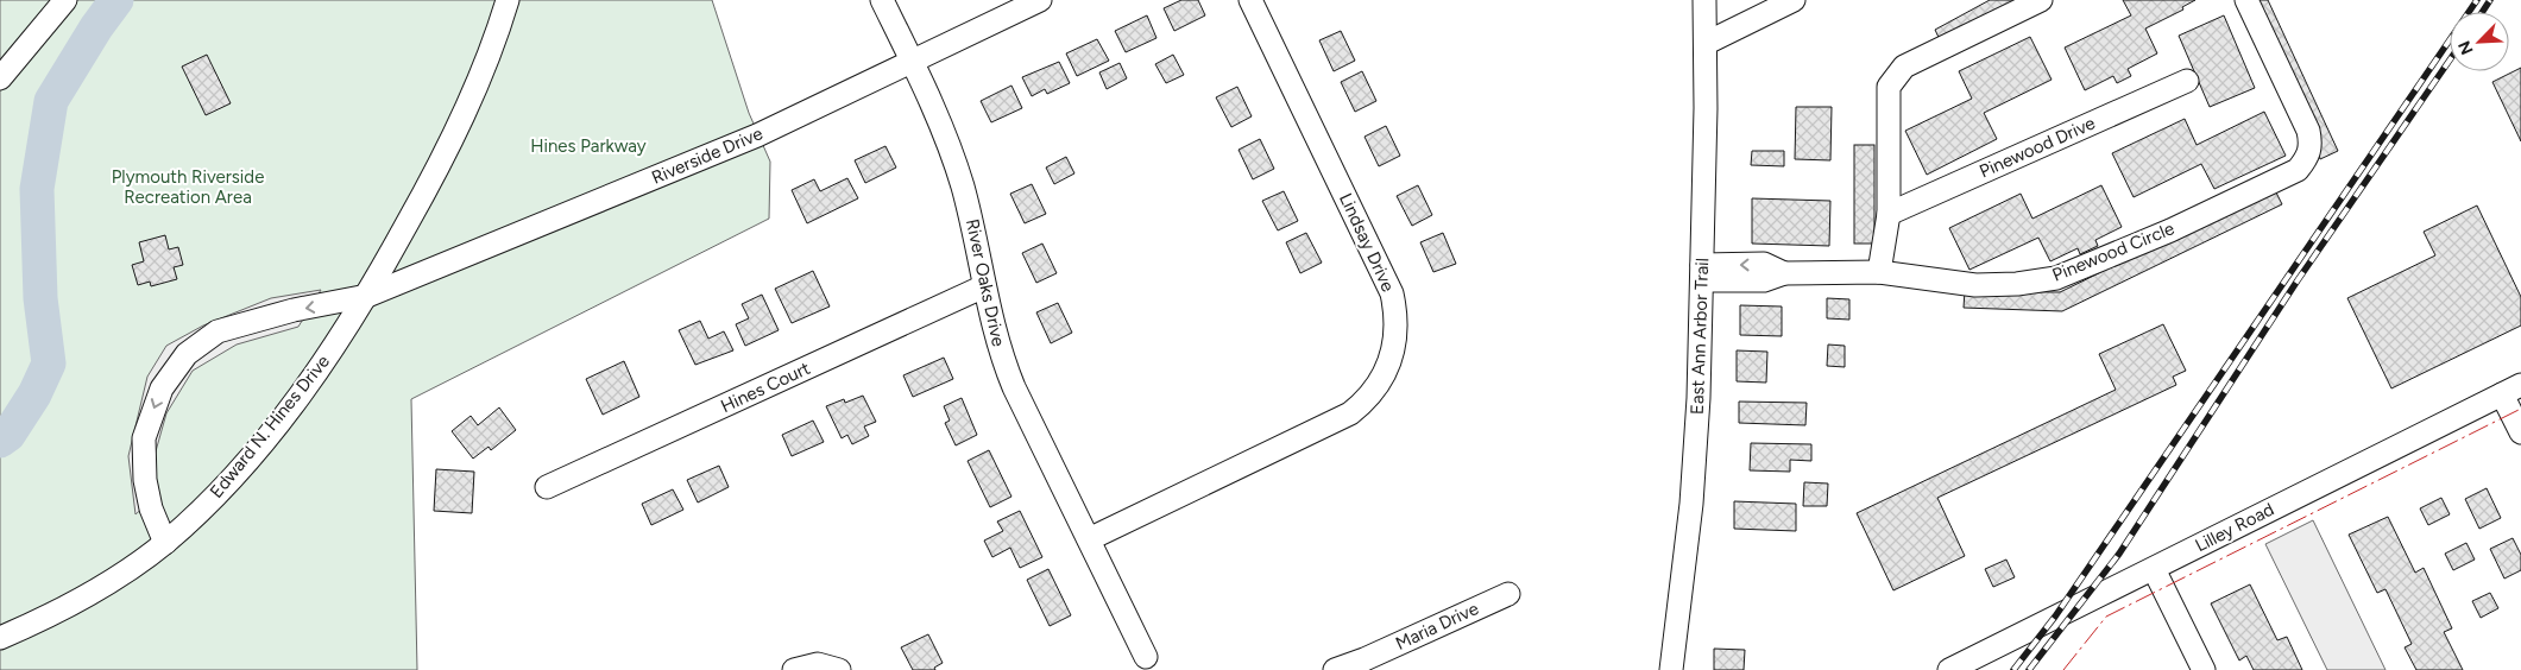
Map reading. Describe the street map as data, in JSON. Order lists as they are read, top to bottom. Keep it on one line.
{"streets":{"street":["Pinewood Drive","Riverside Drive","Lindsay Drive","Pinewood Circle","River Oaks Drive","East Ann Arbor Trail","Hines Court","Edward N. Hines Drive","Lilley Road","Maria Drive"]},"crossings":[["Riverside Drive","River Oaks Drive"],["Riverside Drive","Edward N. Hines Drive"],["Lindsay Drive","River Oaks Drive"],["River Oaks Drive","Hines Court"]],"parks":["Hines Parkway","Plymouth Riverside Recreation Area"],"north":"bottom left"}
